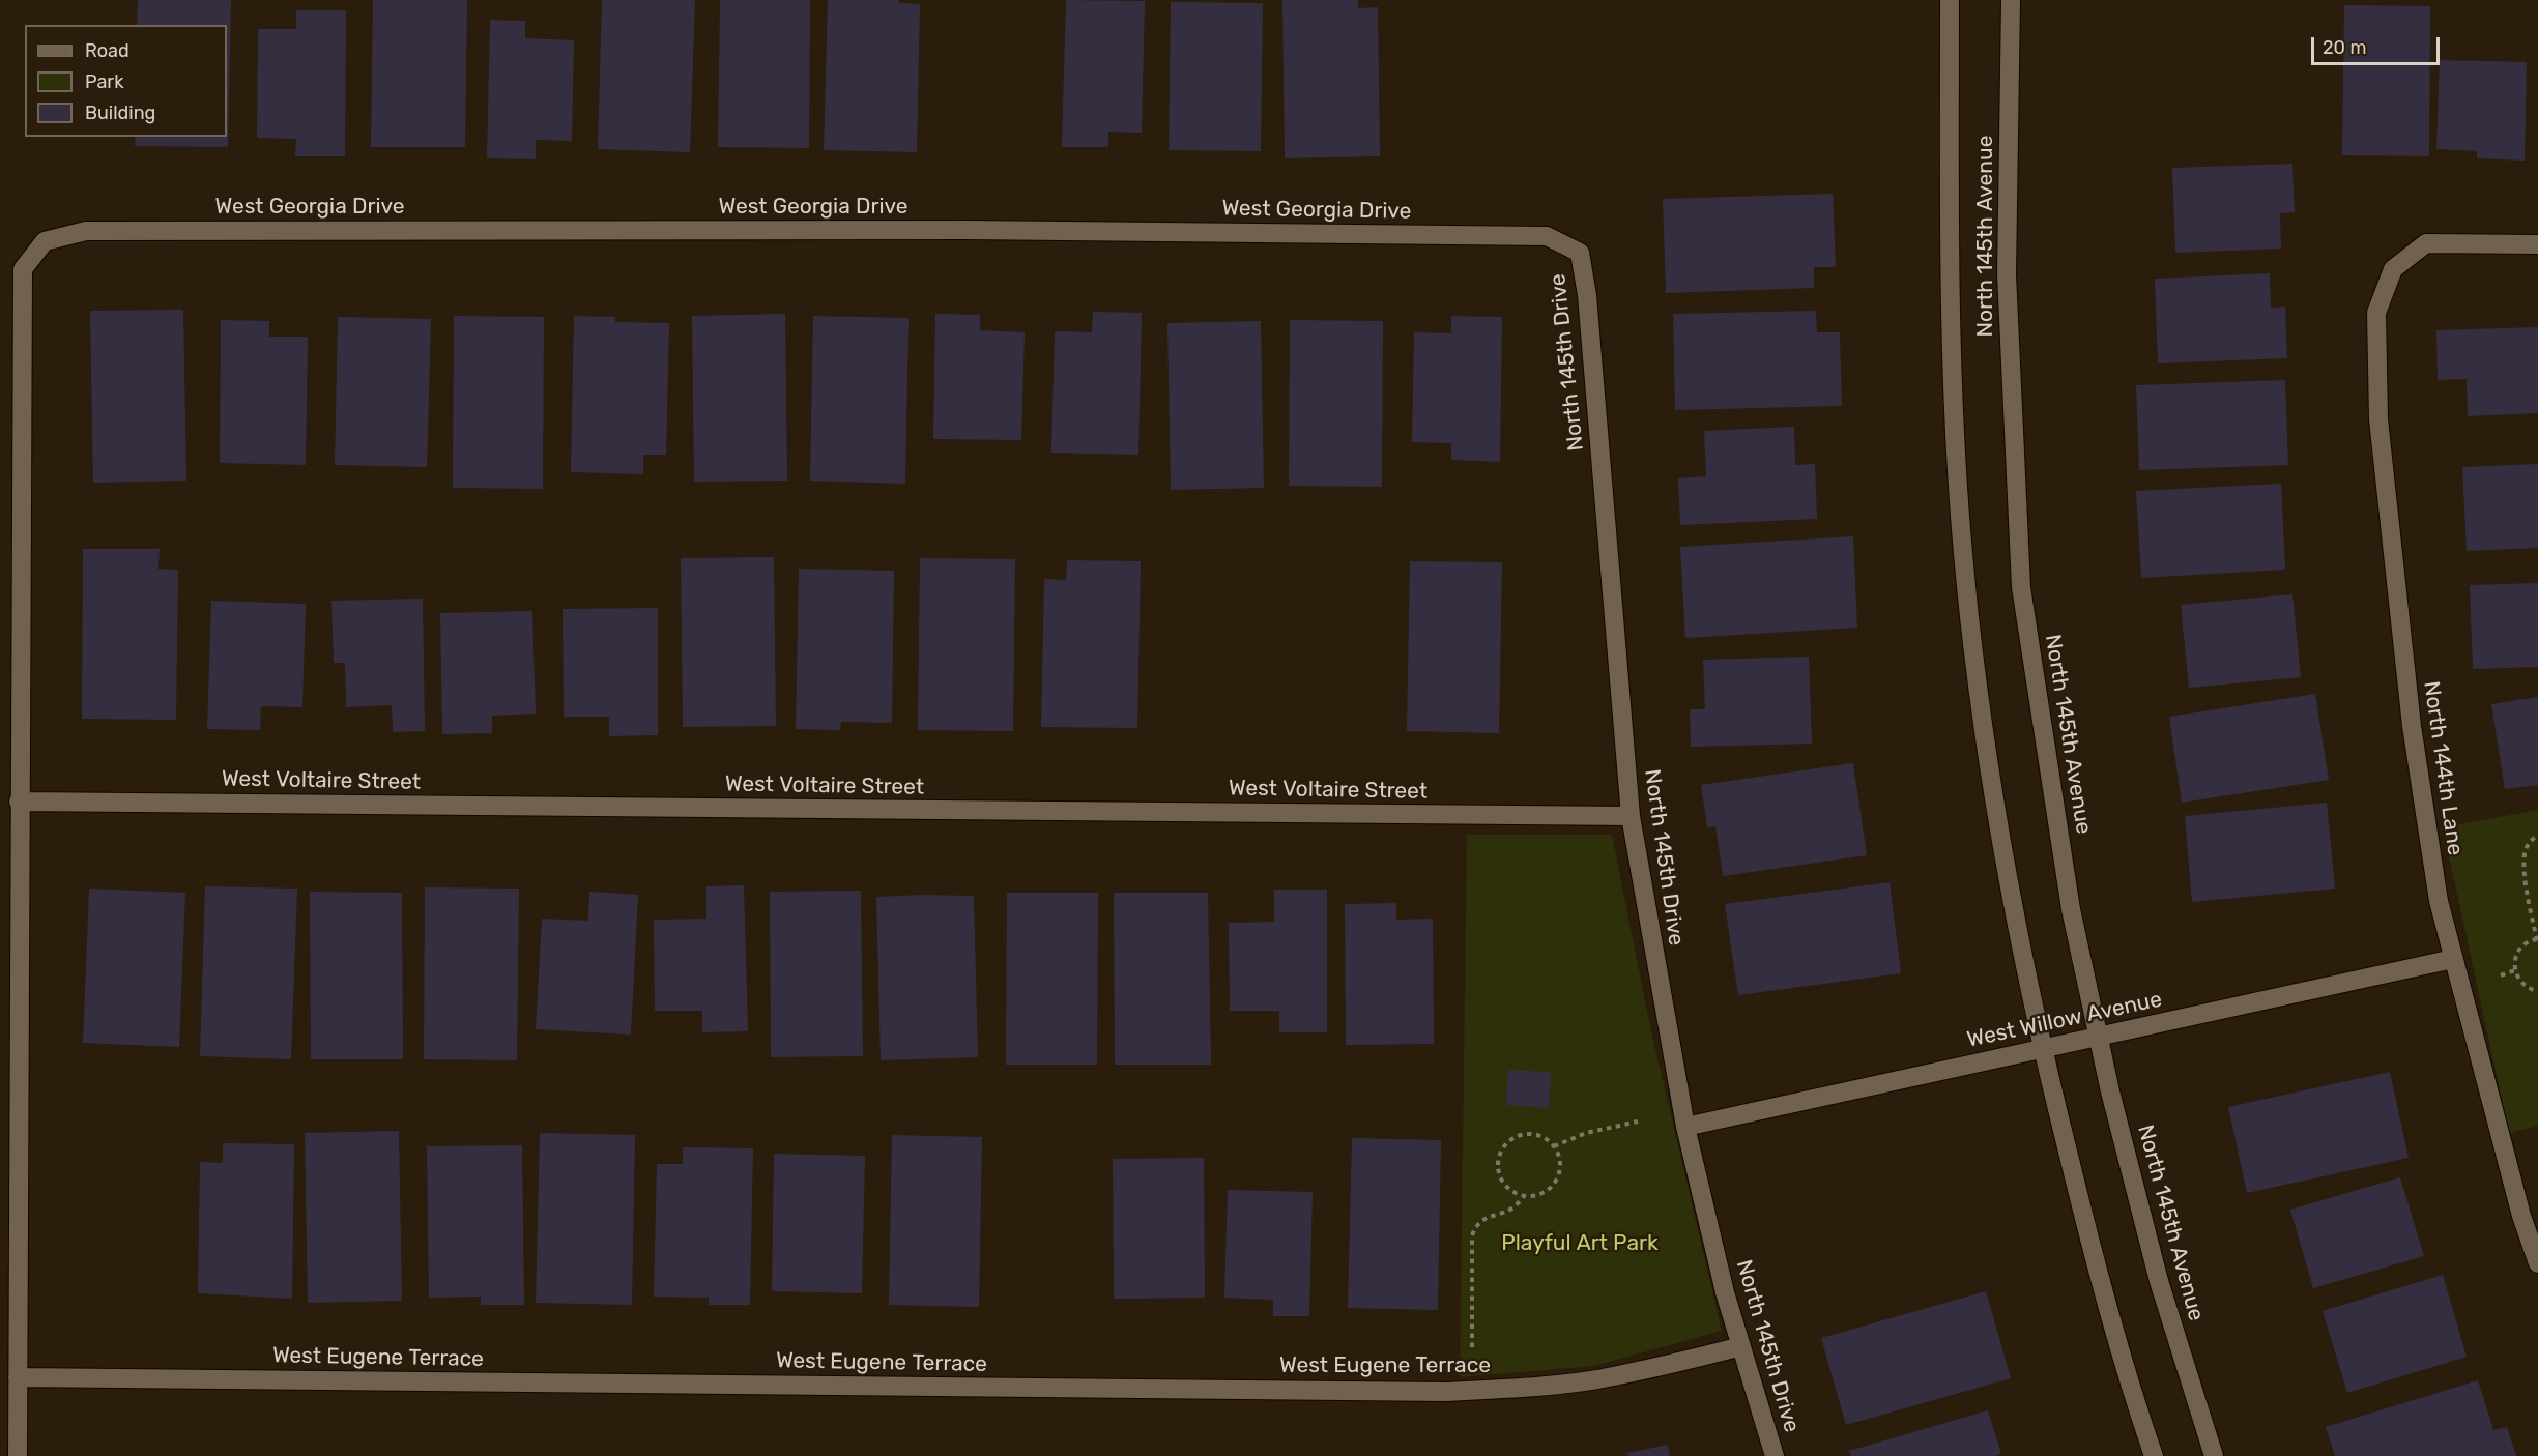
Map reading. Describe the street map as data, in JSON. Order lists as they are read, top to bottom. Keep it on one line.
{"streets":{"street":["West Georgia Drive","North 145th Avenue","North 145th Drive","North 144th Lane","West Voltaire Street","West Willow Avenue","West Eugene Terrace"]},"crossings":[["West Georgia Drive","North 145th Drive"],["West Georgia Drive","West Voltaire Street"],["North 145th Avenue","West Willow Avenue"],["North 145th Drive","West Voltaire Street"],["North 145th Drive","West Willow Avenue"],["North 145th Drive","West Eugene Terrace"],["North 144th Lane","West Willow Avenue"]],"parks":["Playful Art Park"],"legend":["Road","Park","Building"],"scale_bar":"20 m"}
